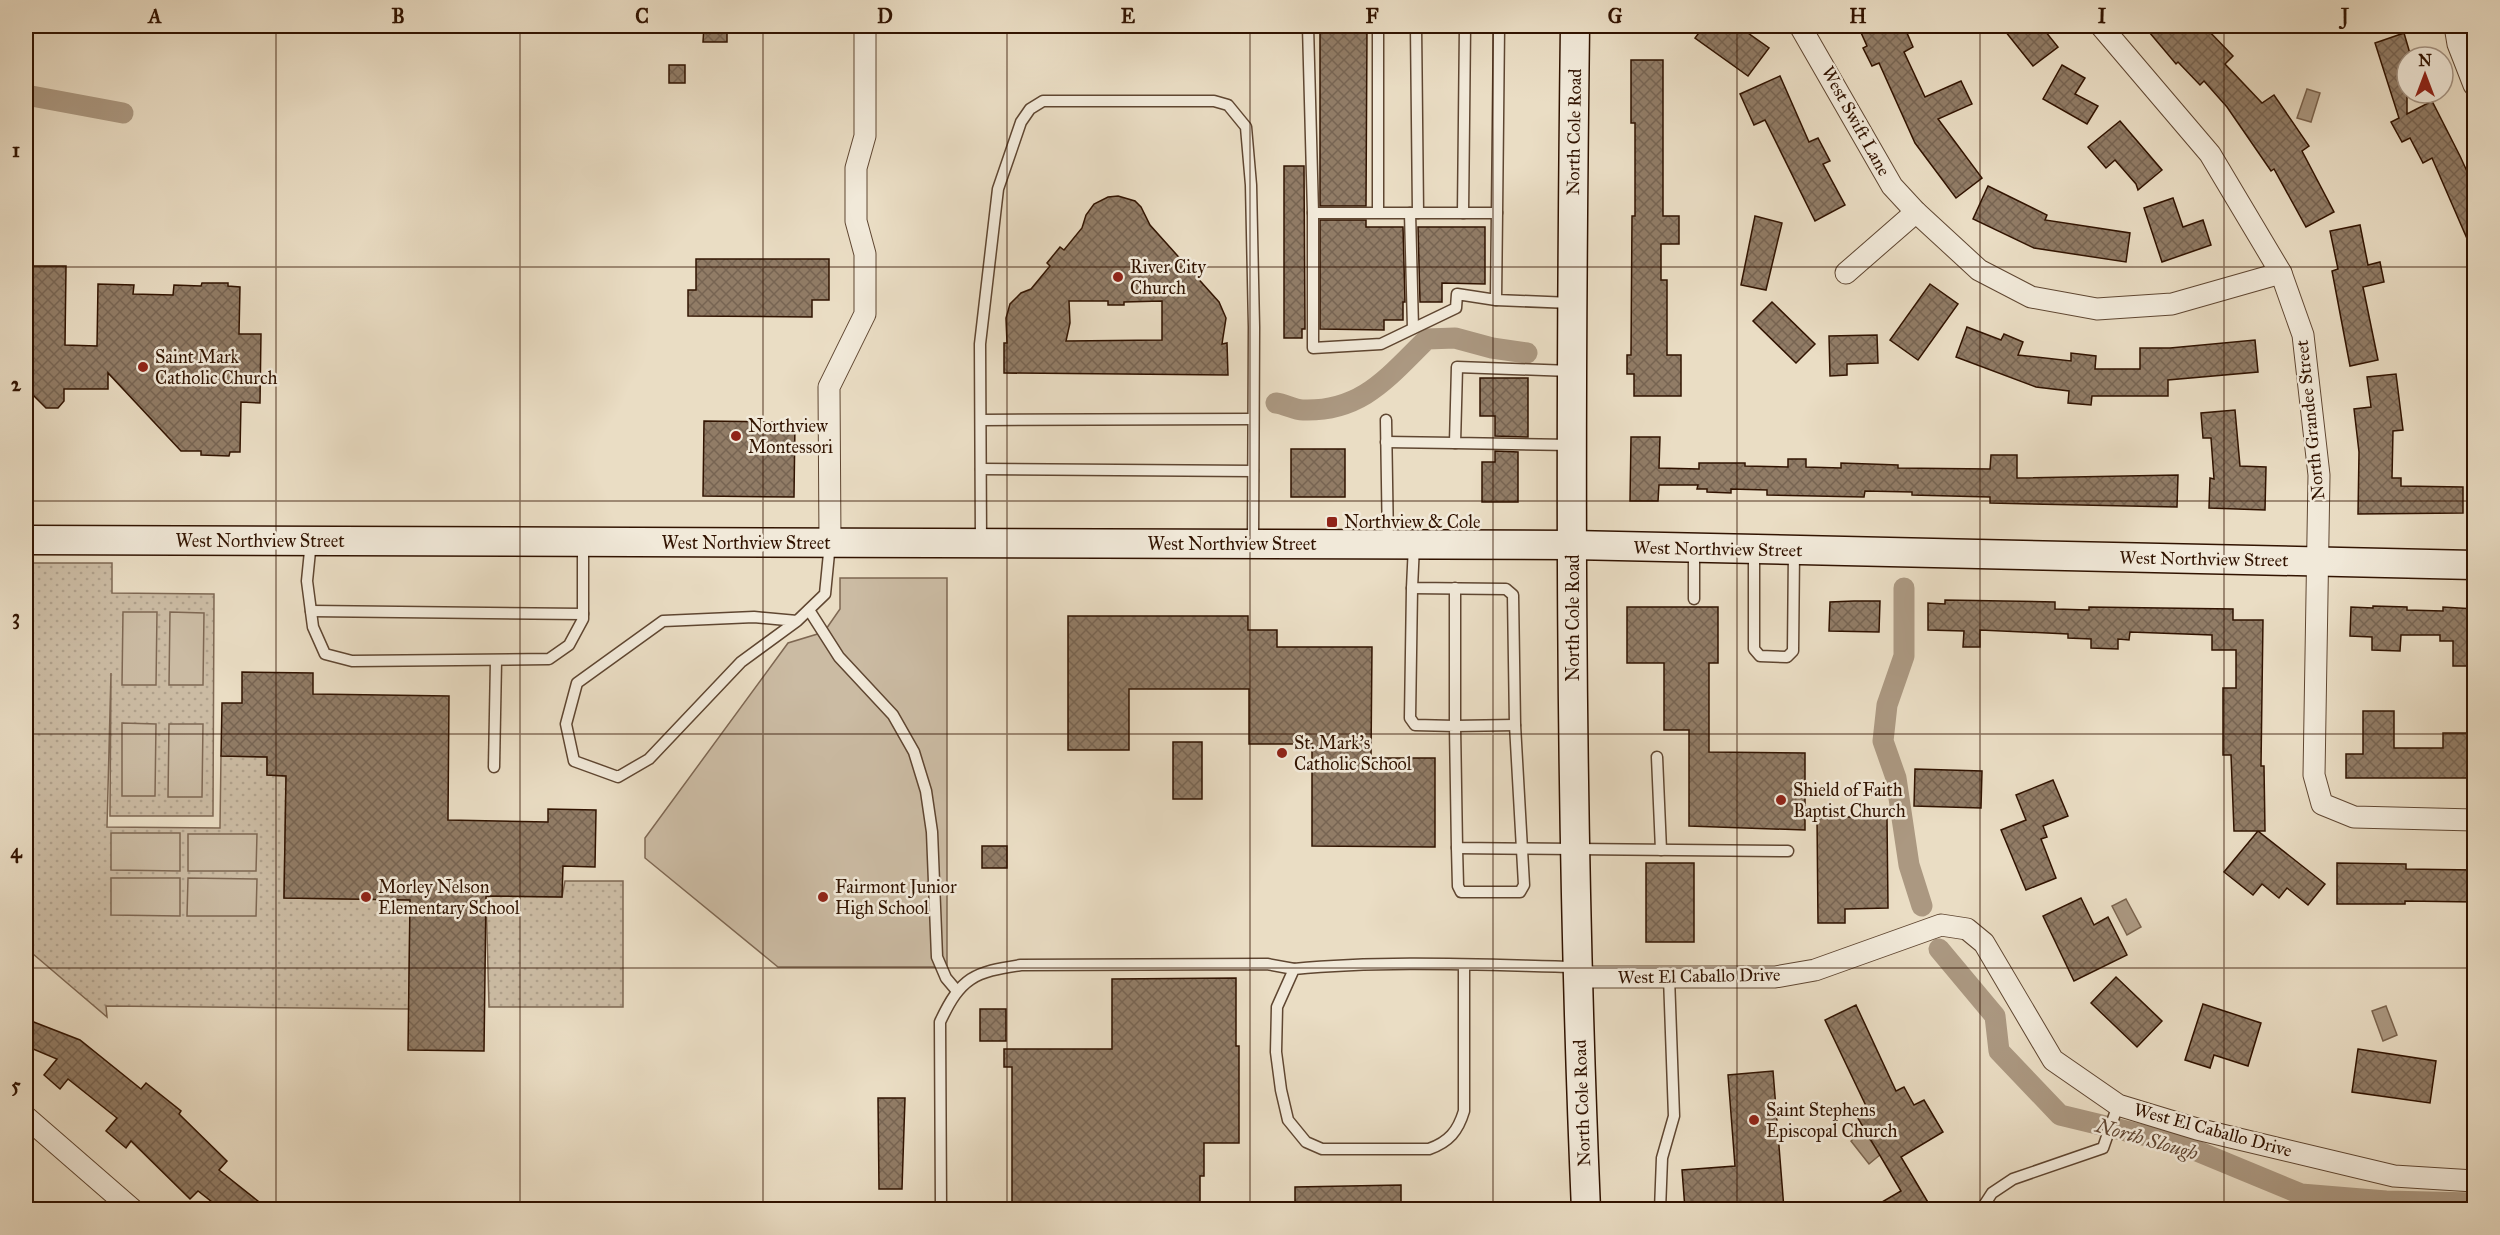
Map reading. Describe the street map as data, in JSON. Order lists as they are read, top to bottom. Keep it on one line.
{"streets":{"street":["West Swift Lane","North Cole Road","North Grandee Street","West Northview Street","West El Caballo Drive"]},"crossings":[["West Swift Lane","North Grandee Street"],["North Cole Road","West Northview Street"],["North Cole Road","West El Caballo Drive"],["North Grandee Street","West Northview Street"]],"water":["North Slough"],"places":{"other":["River City Church","Saint Mark Catholic Church","Northview Montessori","St. Mark's Catholic School","Shield of Faith Baptist Church","Morley Nelson Elementary School","Fairmont Junior High School","Saint Stephens Episcopal Church"],"transit":["Northview & Cole"]},"north":"top","grid":{"columns":["A","B","C","D","E","F","G","H","I","J"],"rows":["1","2","3","4","5"]}}
